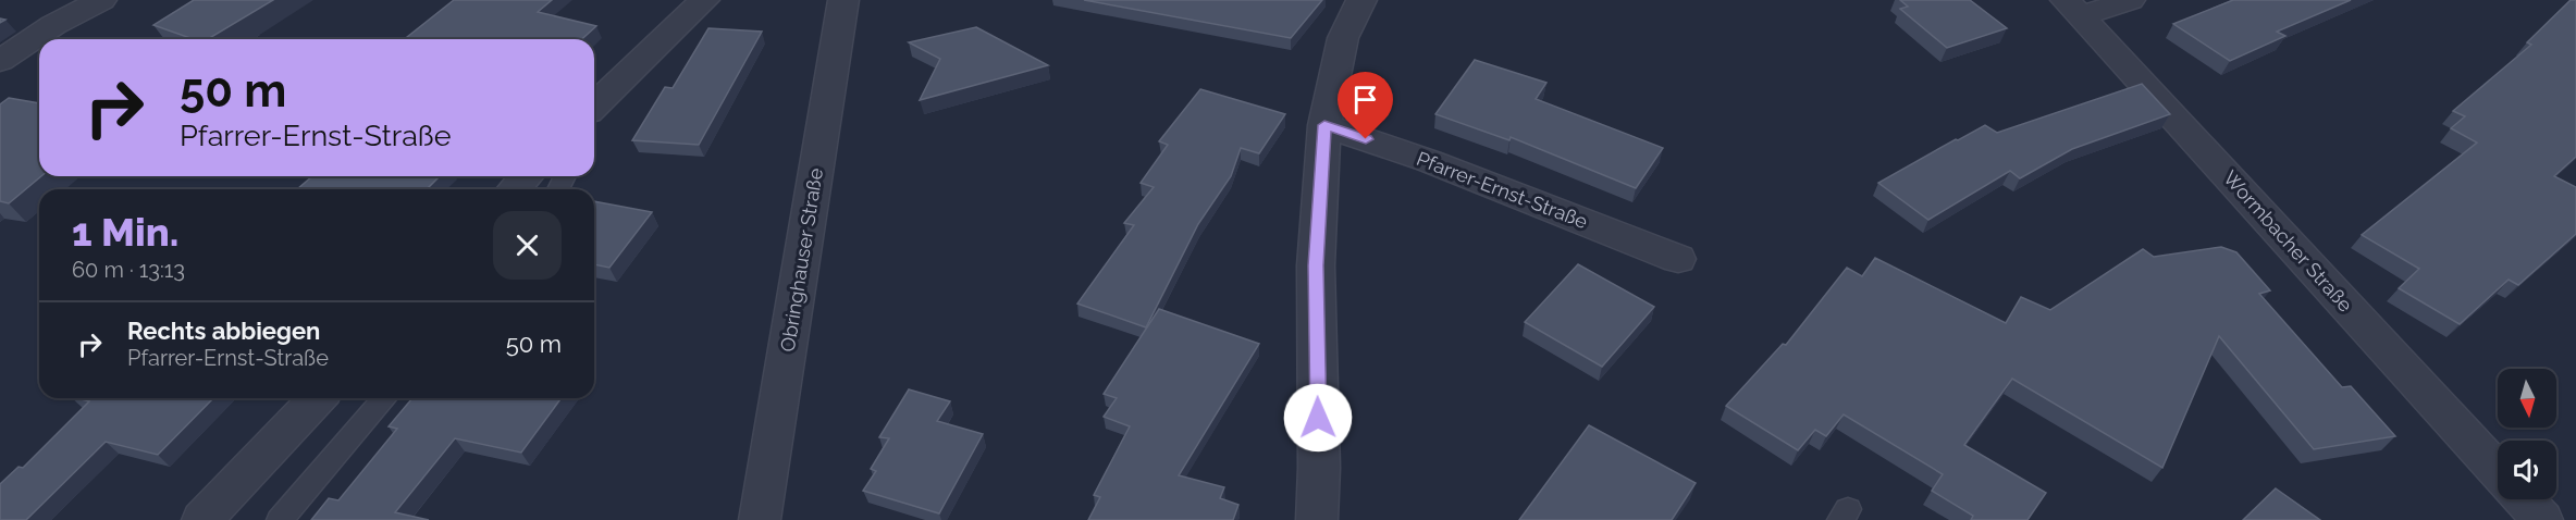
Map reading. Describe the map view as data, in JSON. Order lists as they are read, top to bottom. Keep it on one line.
{"streets":{"street":["Pfarrer-Ernst-Straße","Wormbacher Straße","Obringhauser Straße"]},"north":"bottom","page":{"turn":["50 m","Pfarrer-Ernst-Straße"],"heading":["1 Min.","60 m · 13:13"],"list":[{"name":"Rechts abbiegen","note":"Pfarrer-Ernst-Straße","value":"50 m"}]}}
